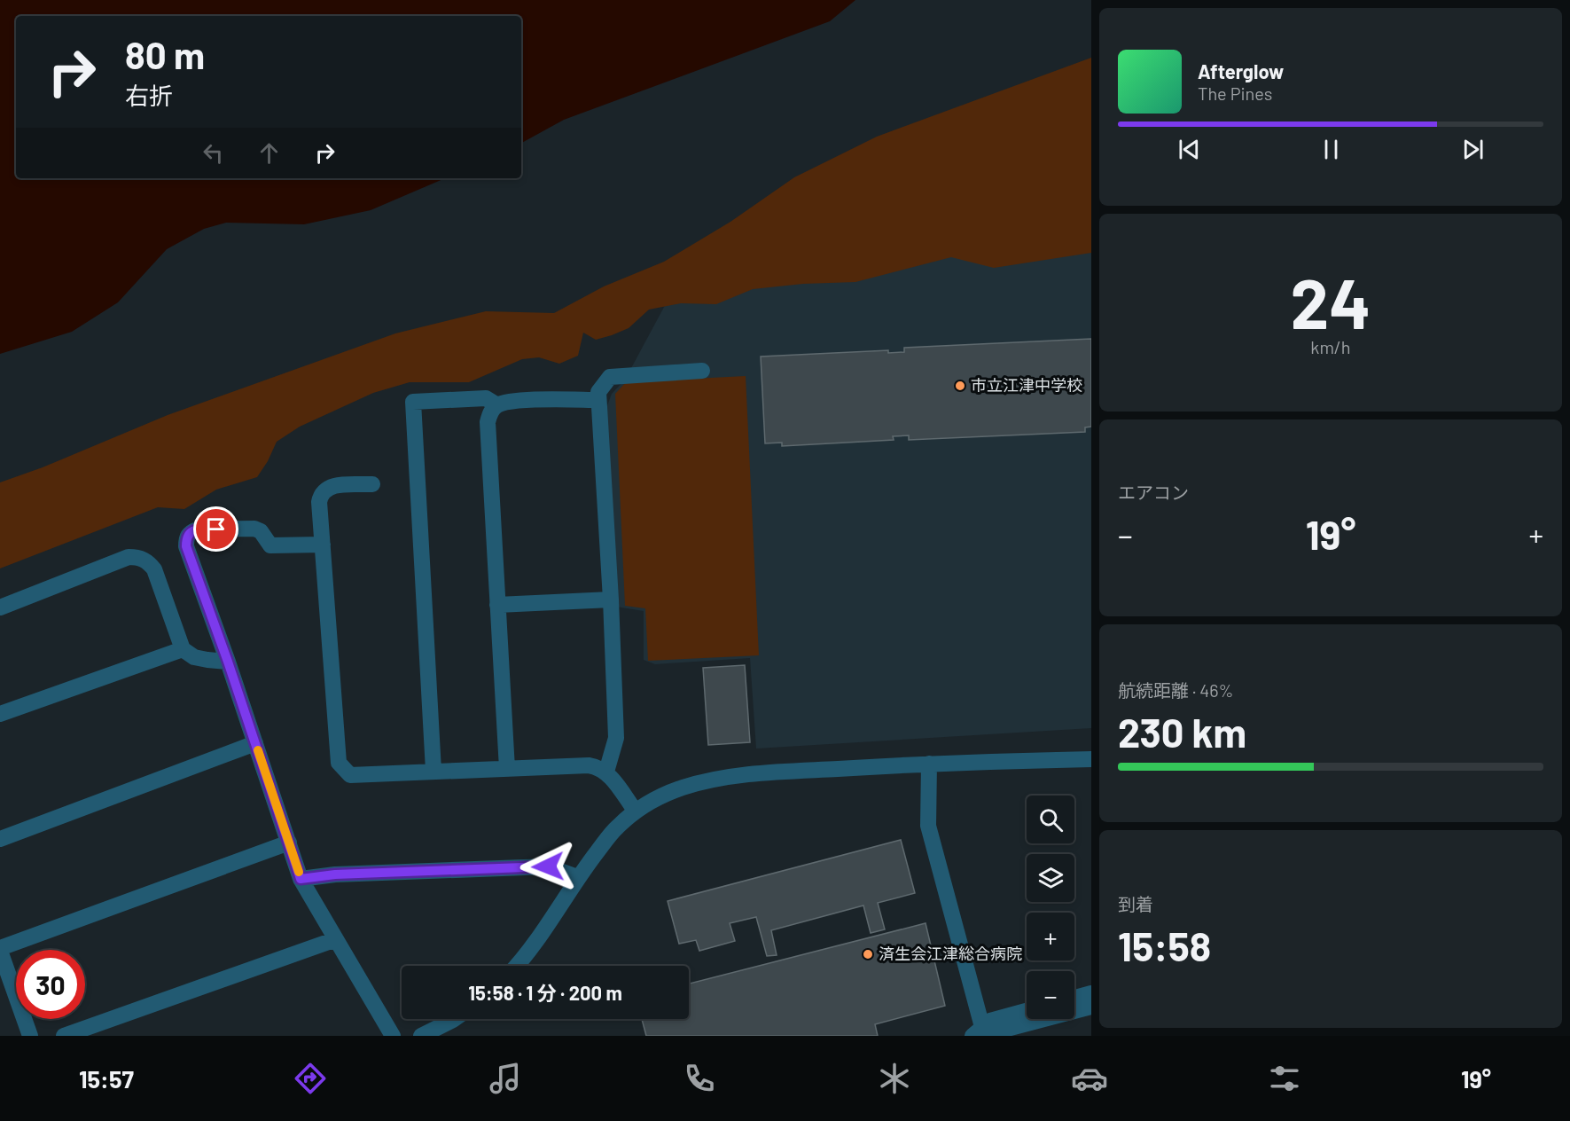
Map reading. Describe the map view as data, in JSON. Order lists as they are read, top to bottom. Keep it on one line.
{"places":["市立江津中学校","済生会江津総合病院"],"page":{"turn":["80 m","右折"],"song":["Afterglow","The Pines"],"tile":[["24","km/h"],"エアコン",["航続距離 · 46%","230 km"],["到着","15:58"]],"heat":["−","19°","+"],"map_buttons":["+","−"],"limit":"30","trip":"15:58 · 1 分 · 200 m","tabs":["15:57","19°"]}}
